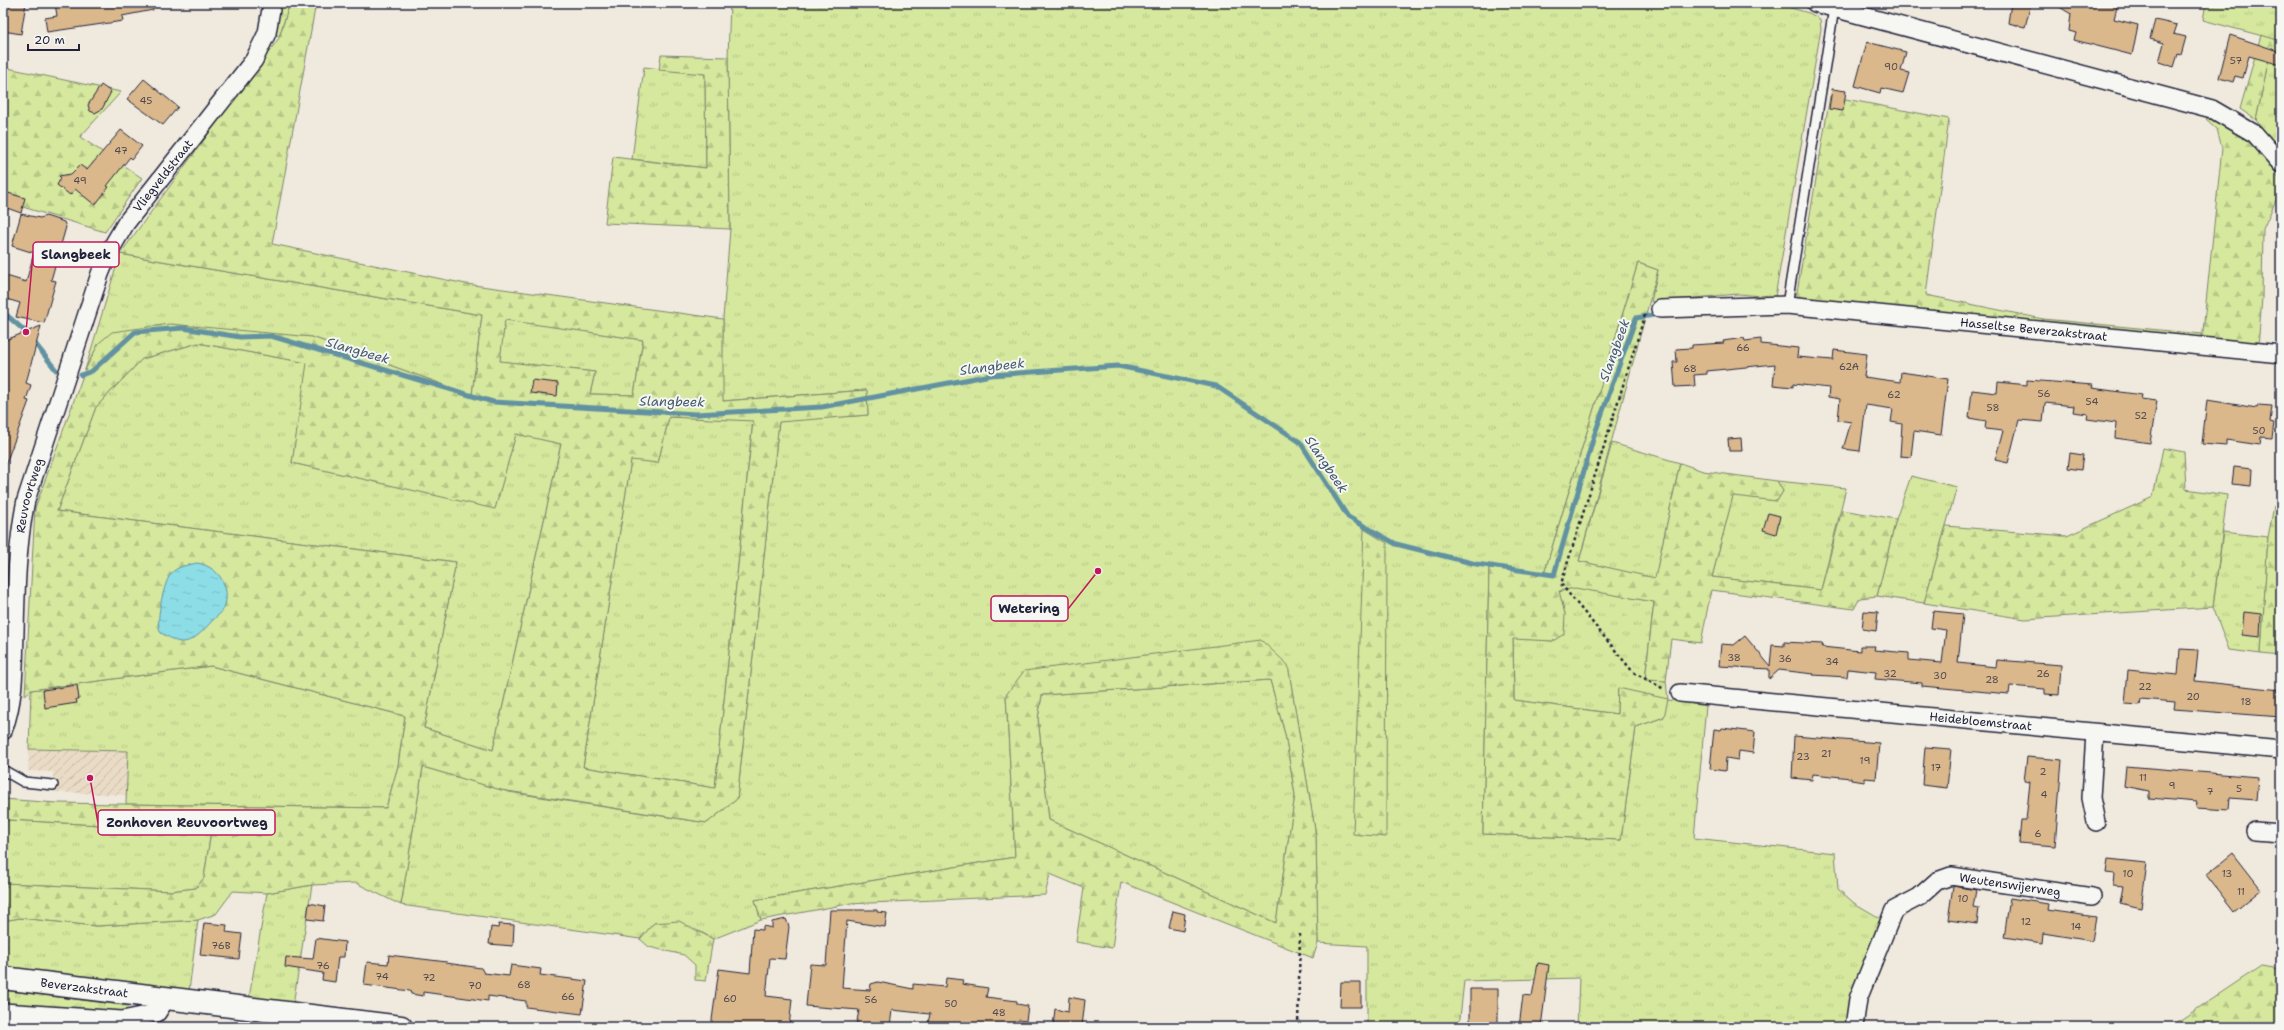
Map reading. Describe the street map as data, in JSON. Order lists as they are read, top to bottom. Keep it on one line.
{"streets":{"street":["Vliegveldstraat","Hasseltse Beverzakstraat","Reuvoortweg","Heidebloemstraat","Weutenswijerweg","Beverzakstraat"]},"crossings":[["Vliegveldstraat","Reuvoortweg"]],"water":["Slangbeek"],"places":["Slangbeek","Wetering","Zonhoven Reuvoortweg"],"house_numbers":["57","90","45","47","49","66","62A","68","56","62","54","58","52","50","38","36","34","32","26","30","28","22","20","18","21","23","19","17","2","11","9","5","7","4","6","10","13","11","10","12","14","76B","76","74","72","68","70","66","60","56","50","48"],"scale_bar":"20 m"}
